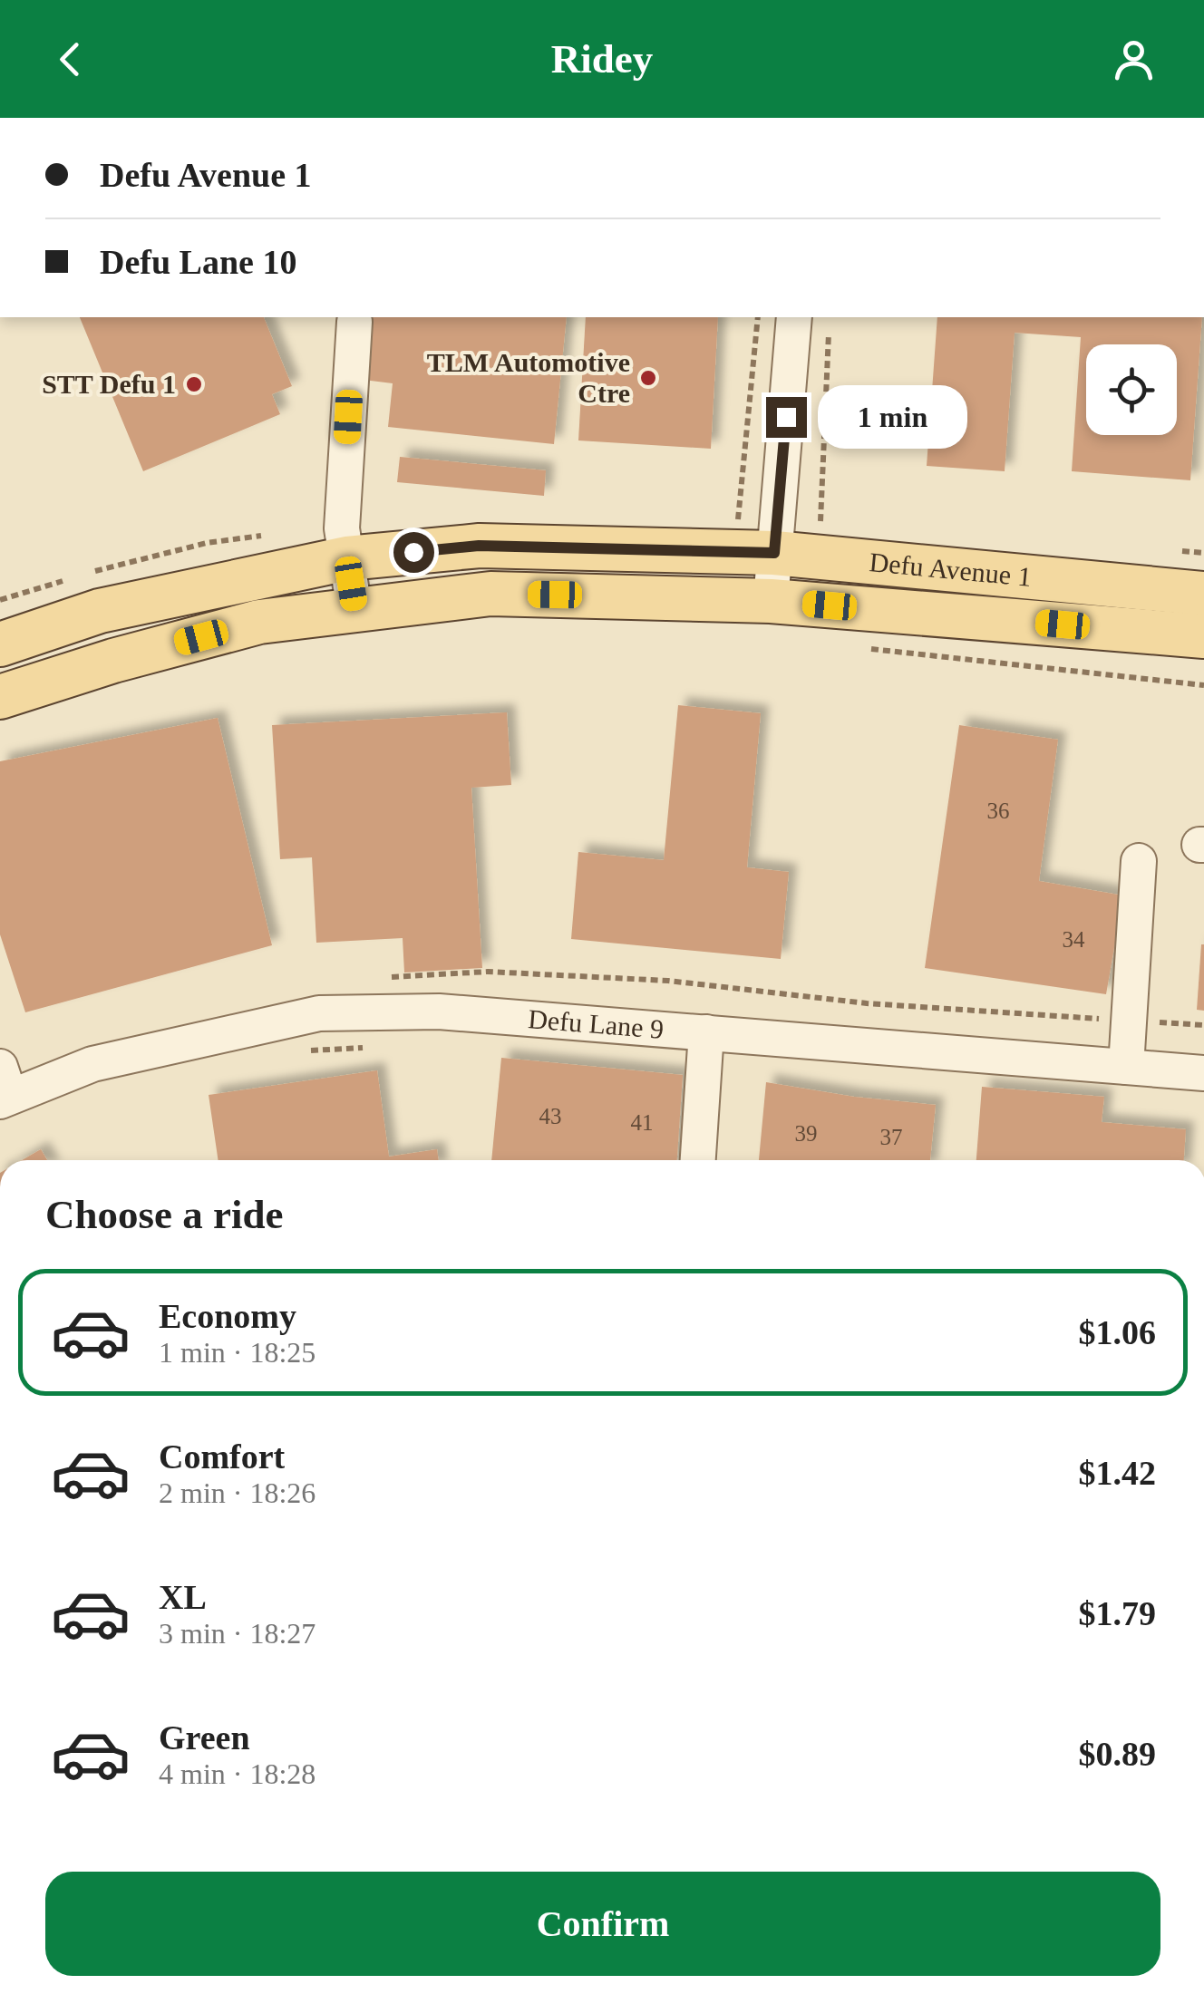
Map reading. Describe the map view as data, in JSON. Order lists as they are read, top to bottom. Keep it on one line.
{"streets":{"main road":["Defu Avenue 1"],"street":["Defu Lane 9"]},"places":["TLM Automotive Ctre","STT Defu 1"],"house_numbers":["36","34","43","41","39","37"],"page":{"header":"Ridey","banner":["Defu Avenue 1","Defu Lane 10"],"bubble":"1 min","heading":"Choose a ride","list":[{"name":"Economy","note":"1 min · 18:25","value":"$1.06"},{"name":"Comfort","note":"2 min · 18:26","value":"$1.42"},{"name":"XL","note":"3 min · 18:27","value":"$1.79"},{"name":"Green","note":"4 min · 18:28","value":"$0.89"}],"buttons":"Confirm"}}
